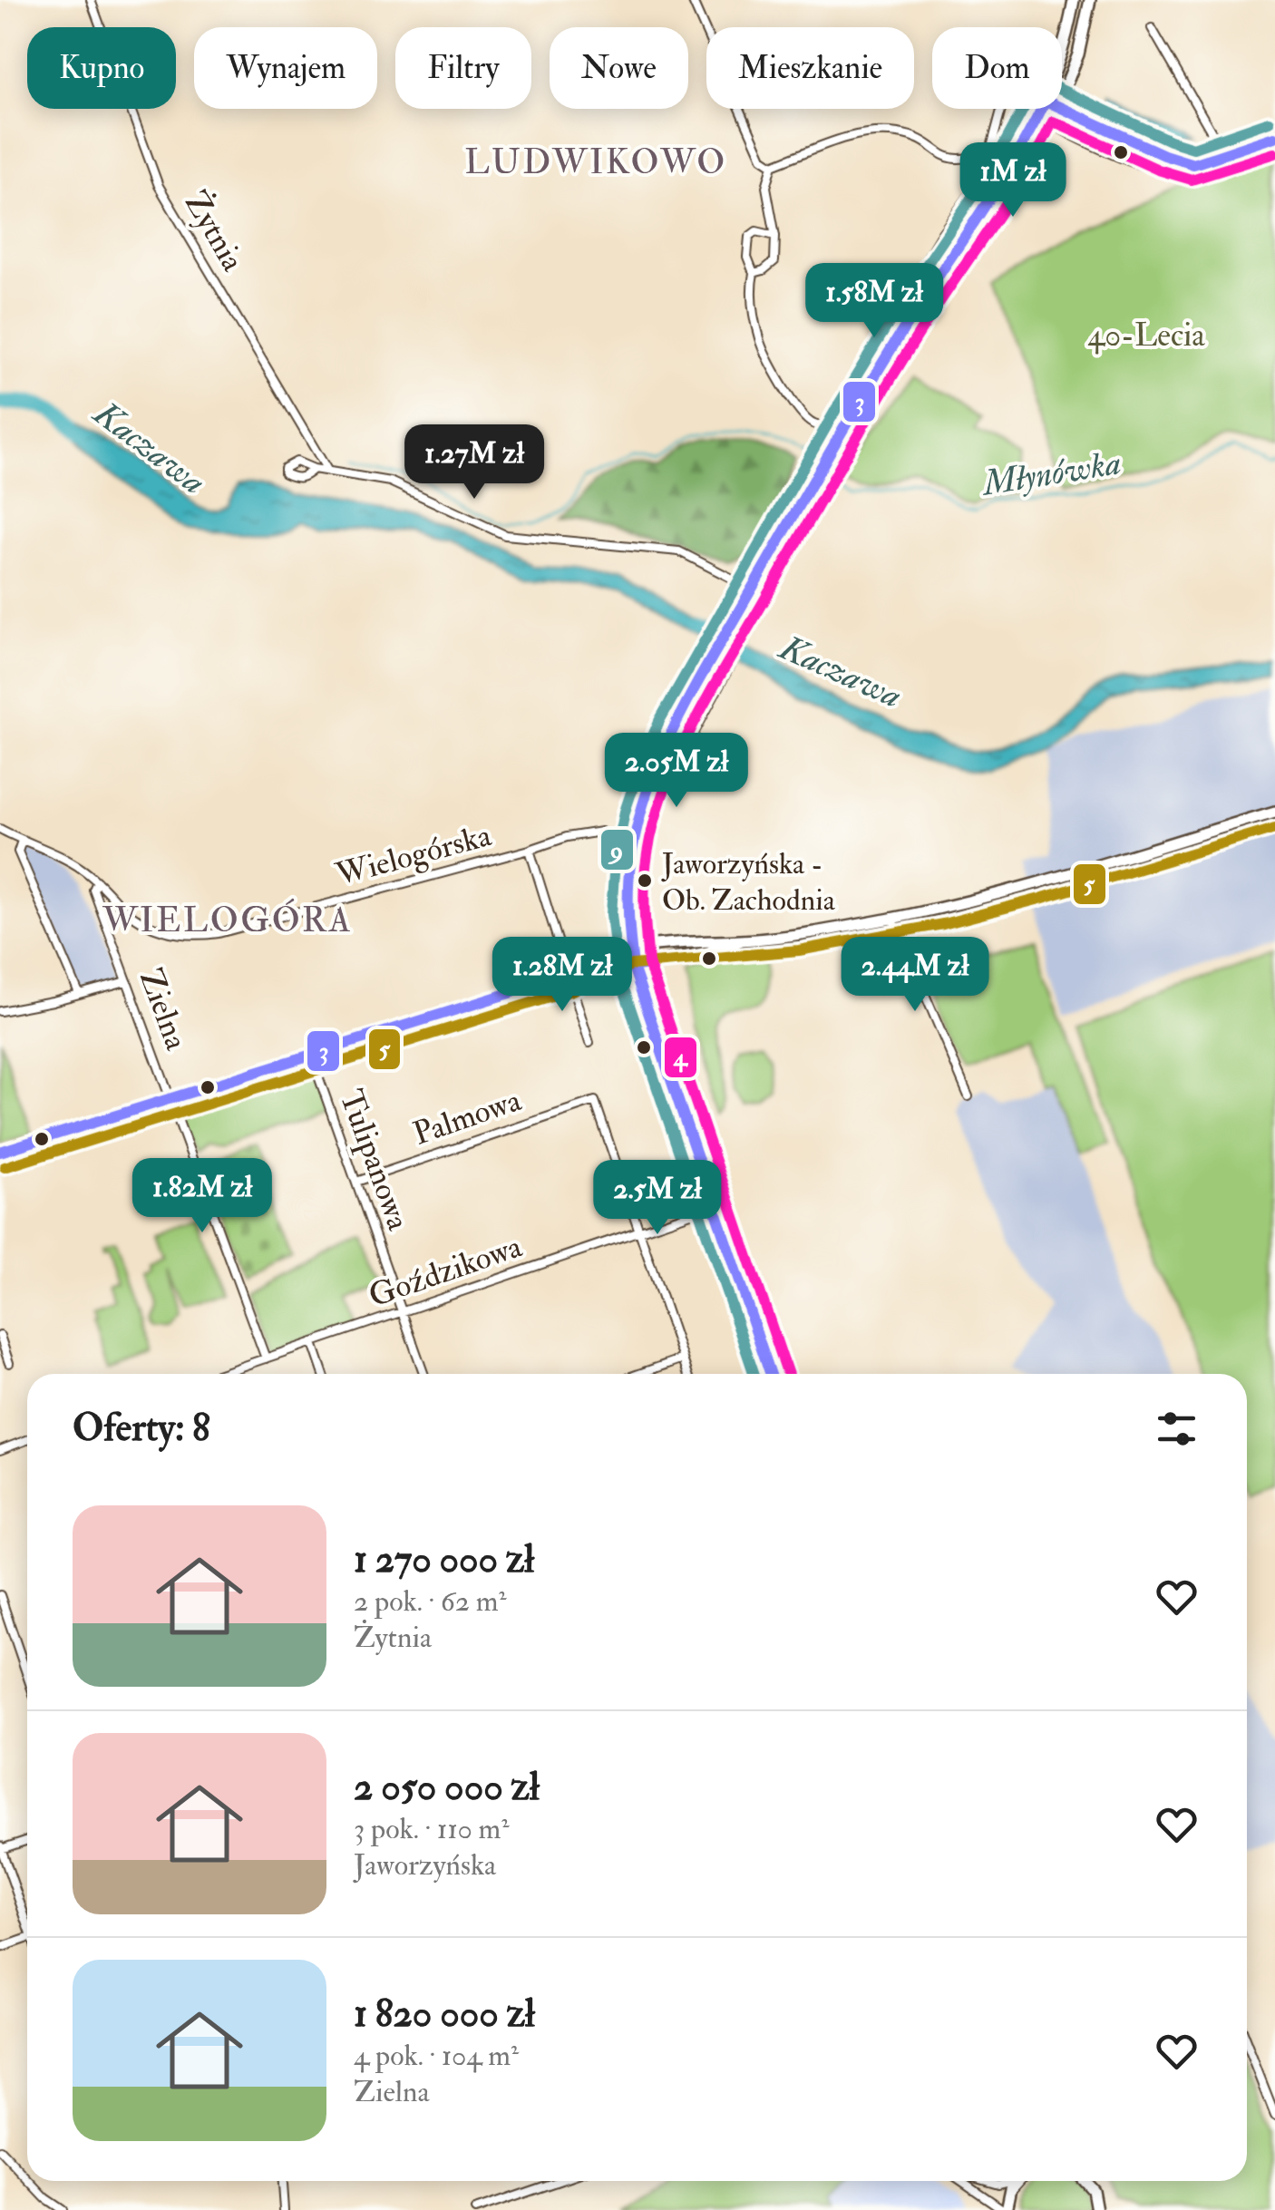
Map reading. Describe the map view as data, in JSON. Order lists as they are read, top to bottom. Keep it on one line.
{"streets":{"street":["Żytnia","Wielogórska","Zielna","Palmowa","Tulipanowa","Goździkowa"]},"crossings":[["Wielogórska","Zielna"],["Zielna","Goździkowa"],["Palmowa","Tulipanowa"],["Palmowa","Goździkowa"],["Tulipanowa","Goździkowa"]],"districts":["LUDWIKOWO","WIELOGÓRA"],"water":["Kaczawa","Młynówka"],"parks":["40-Lecia"],"places":["Jaworzyńska - Ob. Zachodnia"],"lines":["transit line 9","transit line 3","transit line 4","transit line 5"],"page":{"chip":["Kupno","Wynajem","Filtry","Nowe","Mieszkanie","Dom"],"price":["1M zł","1.58M zł","1.27M zł","2.05M zł","1.28M zł","2.44M zł","1.82M zł","2.5M zł"],"heading":"Oferty: 8","list":[{"name":"1 270 000 zł","note":"2 pok. · 62 m² · Żytnia"},{"name":"2 050 000 zł","note":"3 pok. · 110 m² · Jaworzyńska"},{"name":"1 820 000 zł","note":"4 pok. · 104 m² · Zielna"}]}}
